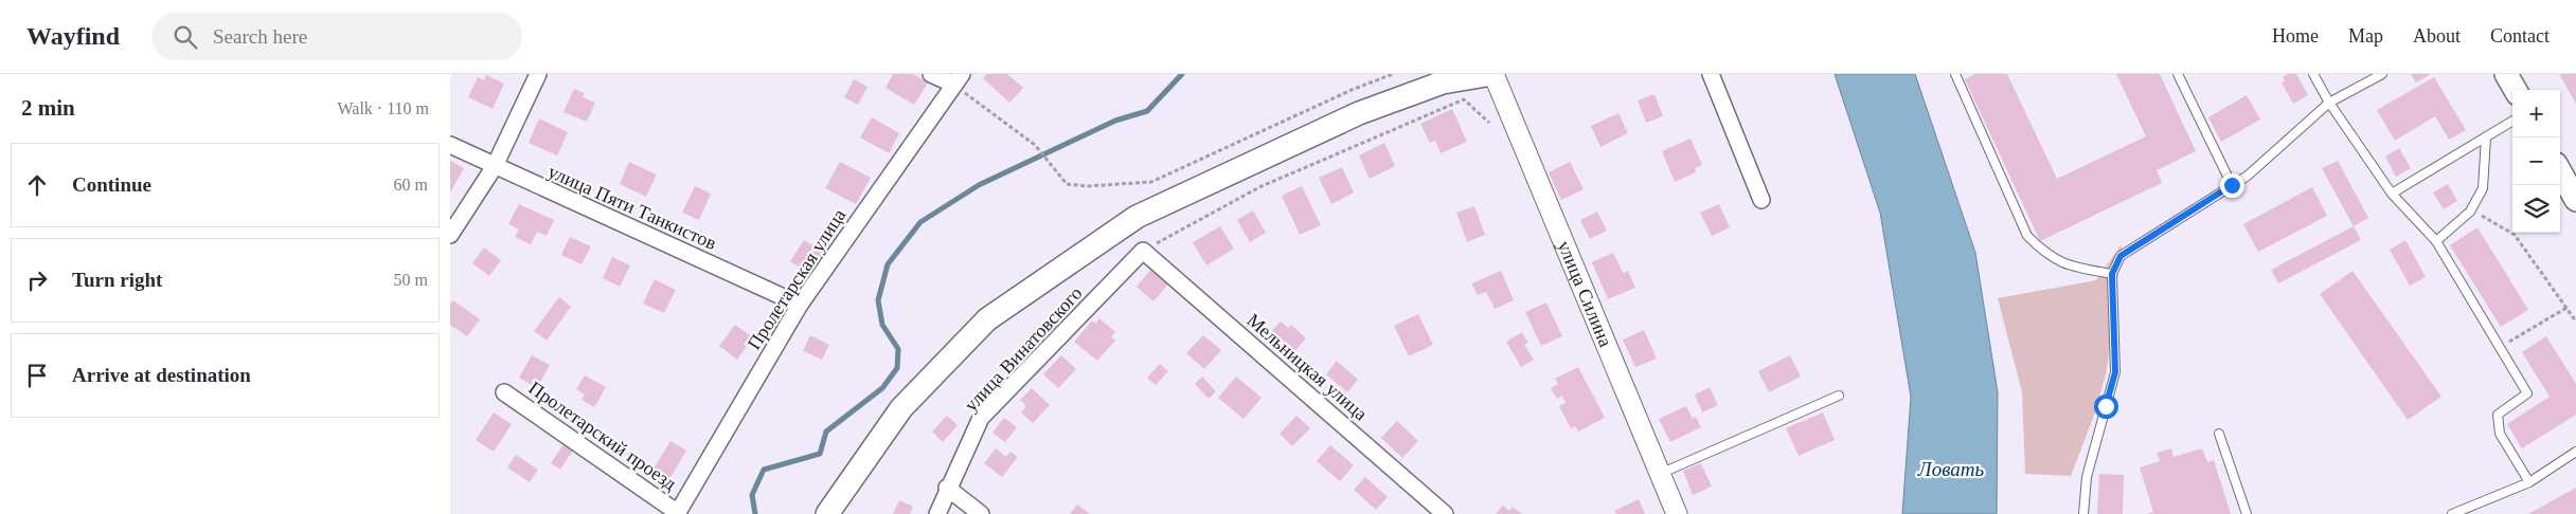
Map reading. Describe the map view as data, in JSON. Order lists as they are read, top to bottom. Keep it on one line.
{"streets":{"street":["улица Пяти Танкистов","Пролетарская улица","улица Силина","улица Винатовского","Мельницкая улица","Пролетарский проезд"]},"crossings":[["улица Пяти Танкистов","Пролетарская улица"],["Пролетарская улица","Пролетарский проезд"],["улица Винатовского","Мельницкая улица"]],"water":["Ловать"],"page":{"header":"Wayfind","search":"Search here","nav":["Home","Map","About","Contact"],"heading":["2 min","Walk · 110 m"],"map_buttons":["+","−"],"list":[["Continue","60 m"],["Turn right","50 m"],"Arrive at destination"]}}
